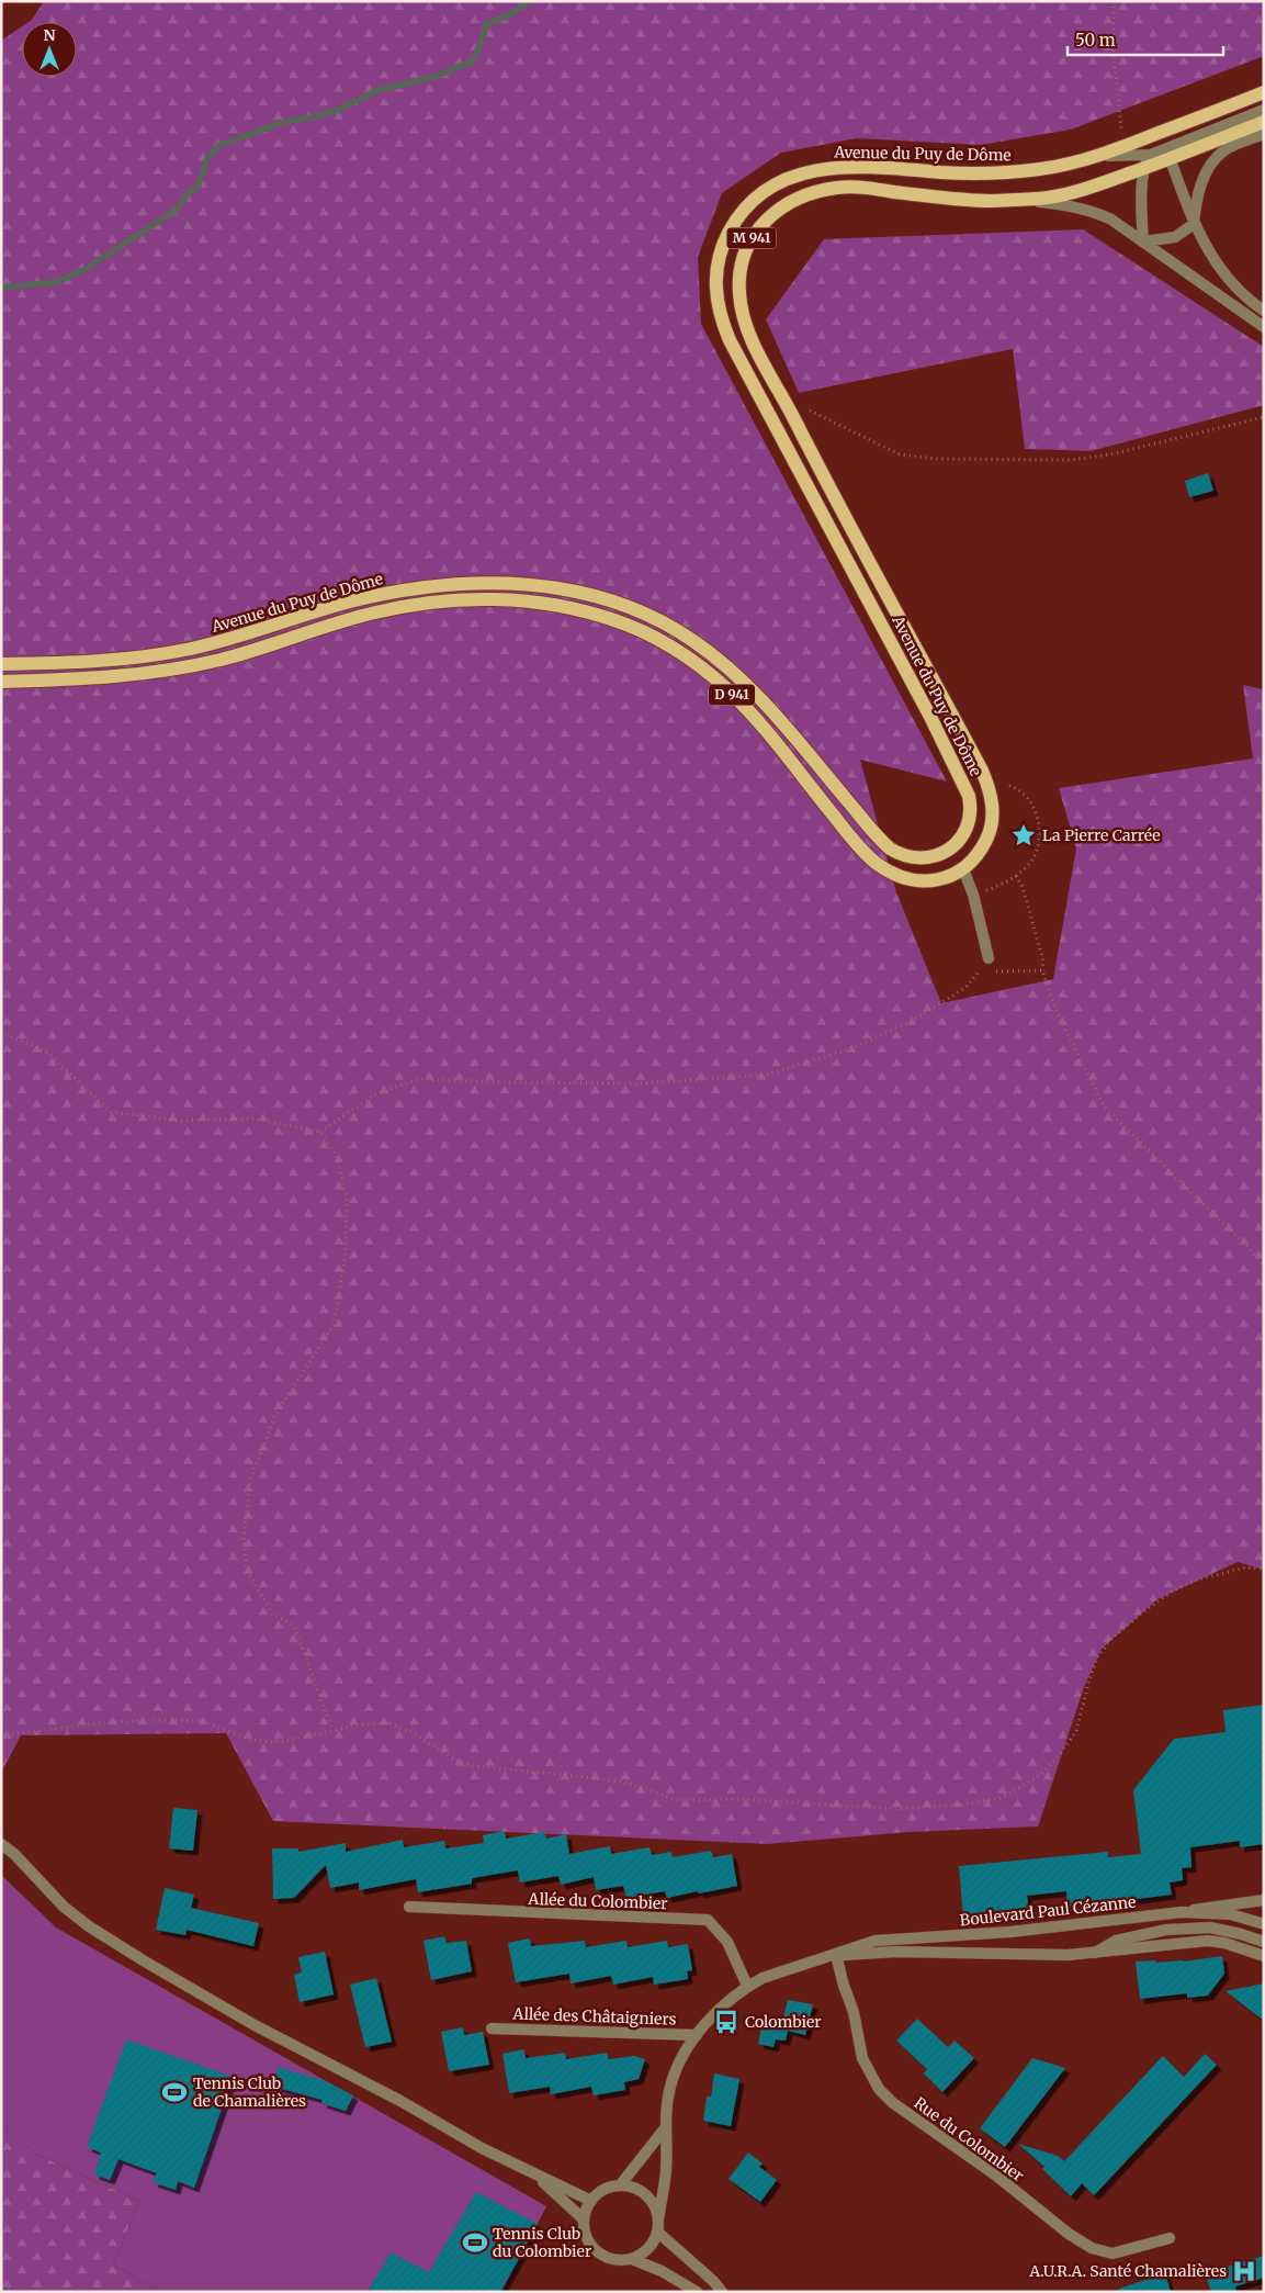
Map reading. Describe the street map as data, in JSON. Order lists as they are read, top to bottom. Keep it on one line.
{"streets":{"main road":["Avenue du Puy de Dôme","M 941","D 941"],"street":["Allée du Colombier","Boulevard Paul Cézanne","Allée des Châtaigniers","Rue du Colombier"]},"crossings":[["Avenue du Puy de Dôme","M 941"],["Allée du Colombier","Boulevard Paul Cézanne"],["Boulevard Paul Cézanne","Allée des Châtaigniers"],["Boulevard Paul Cézanne","Rue du Colombier"]],"places":{"place":["La Pierre Carrée"],"bus stop":["Colombier"],"sports":["Tennis Club de Chamalières","Tennis Club du Colombier"],"hospital":["A.U.R.A. Santé Chamalières"]},"scale_bar":"50 m","north":"top"}
